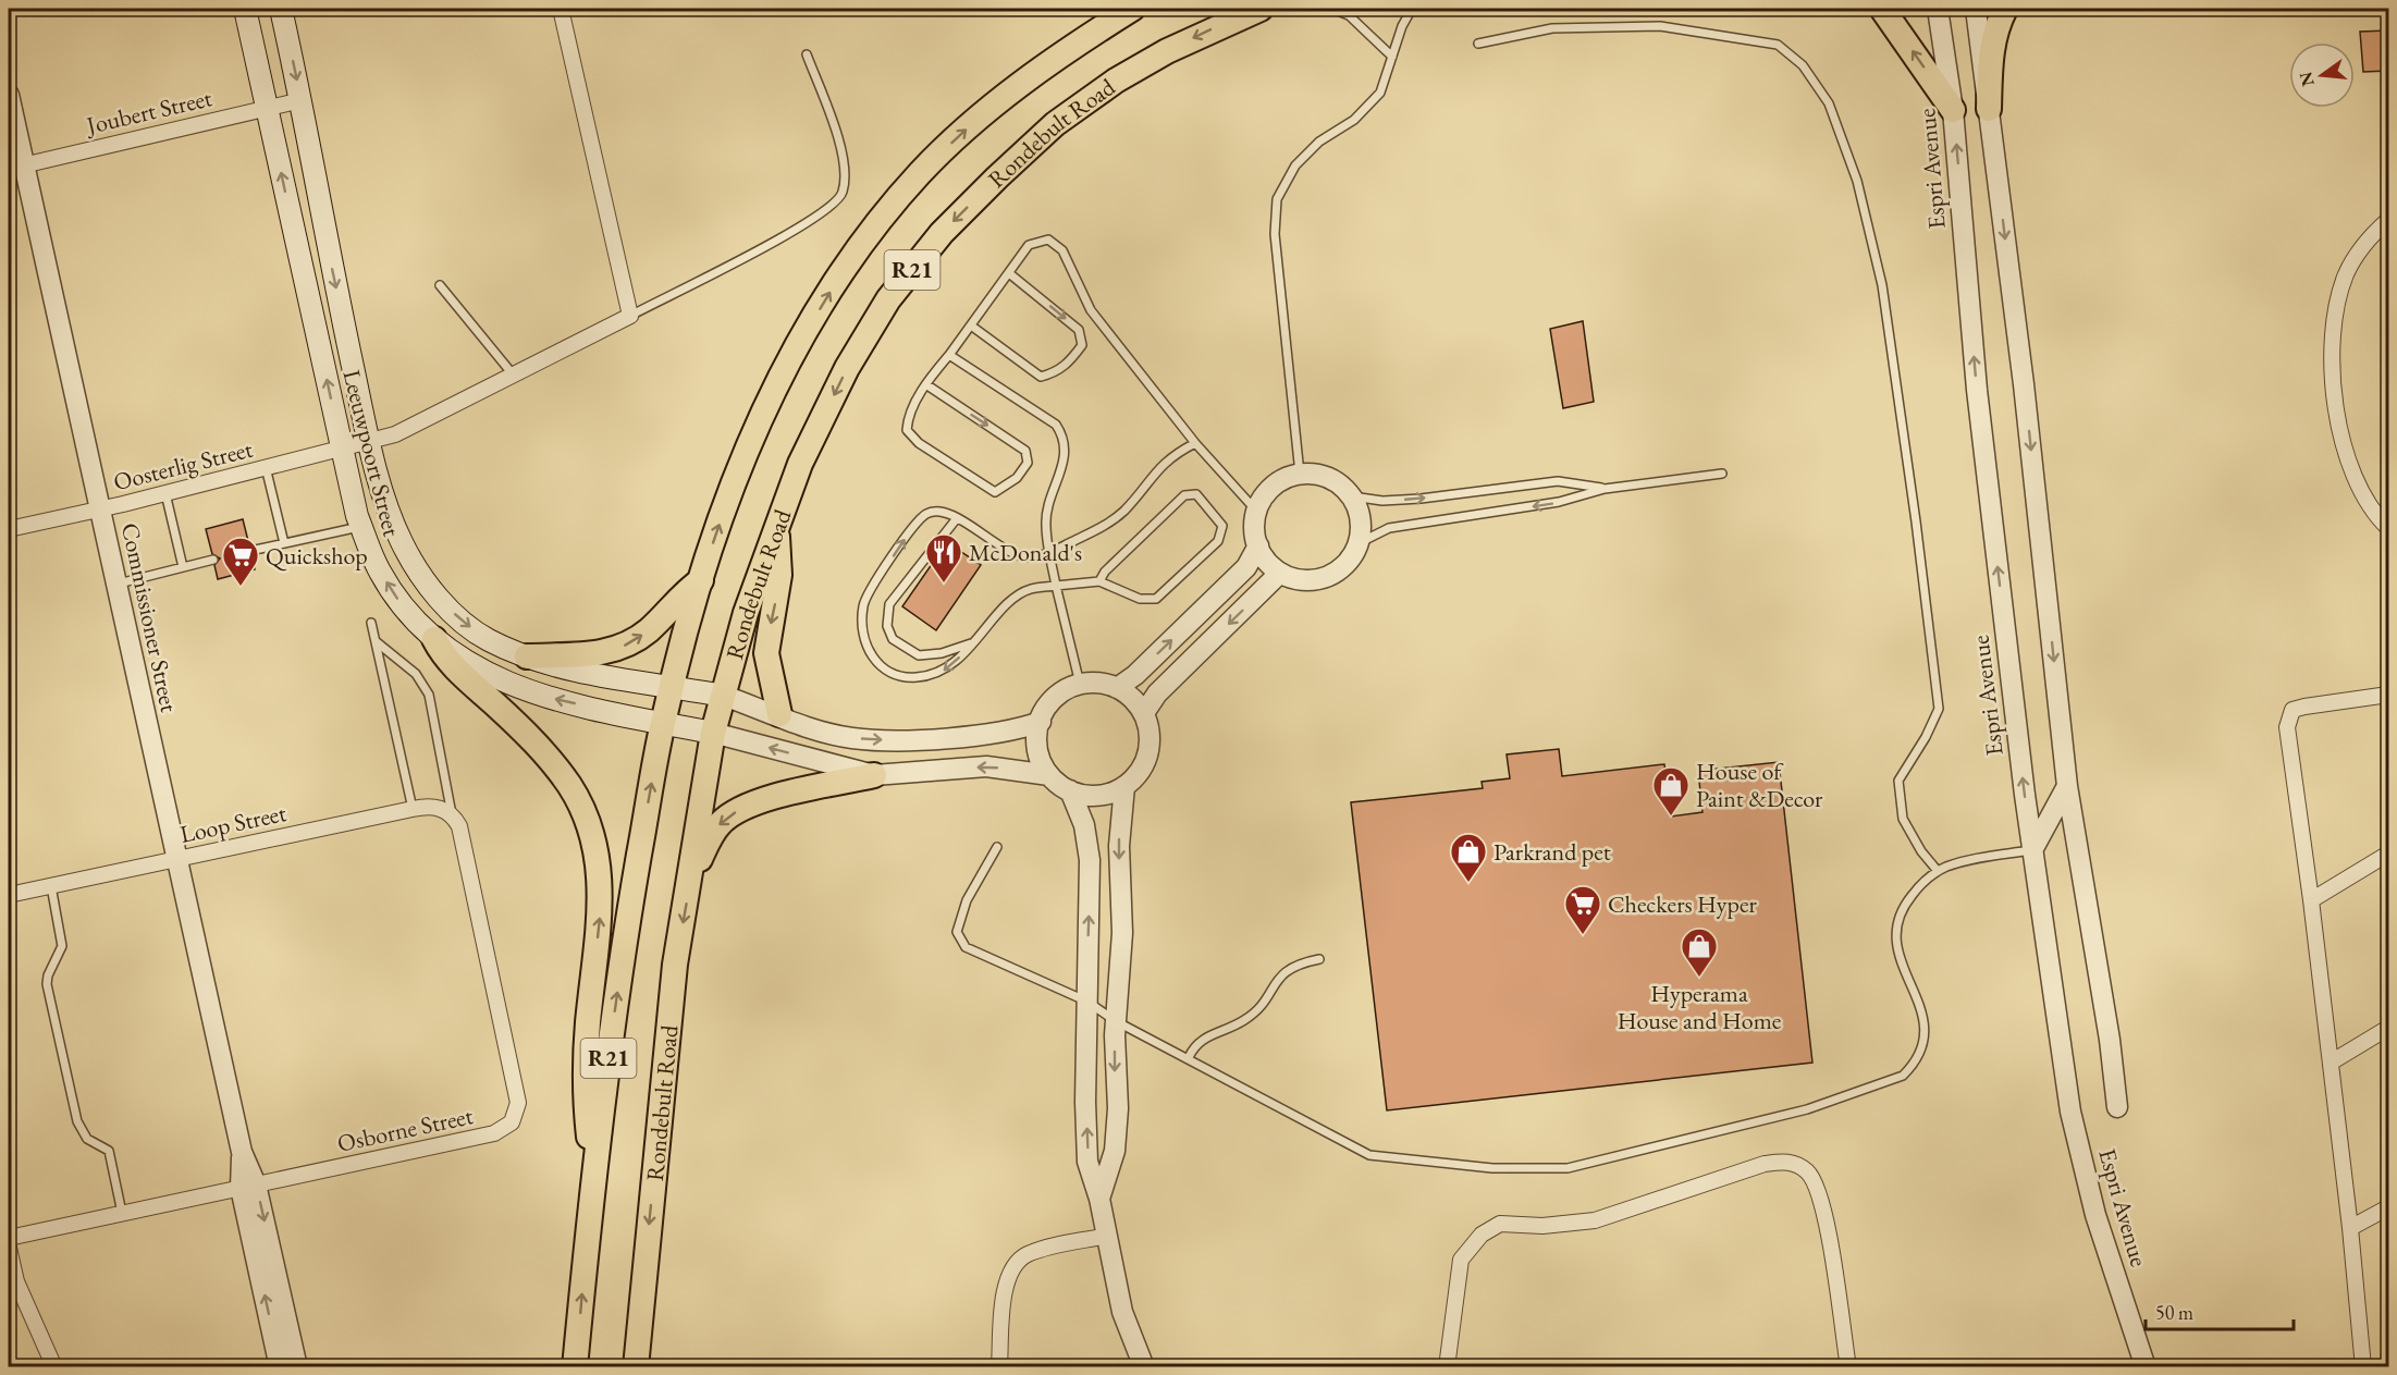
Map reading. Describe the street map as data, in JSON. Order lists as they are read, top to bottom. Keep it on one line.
{"streets":{"main road":["Rondebult Road","R21","Leeuwpoort Street"],"street":["Joubert Street","Espri Avenue","Oosterlig Street","Commissioner Street","Loop Street","Osborne Street"]},"crossings":[["Joubert Street","Leeuwpoort Street"],["Joubert Street","Commissioner Street"],["Rondebult Road","Leeuwpoort Street"],["R21","Leeuwpoort Street"],["Leeuwpoort Street","Oosterlig Street"],["Oosterlig Street","Commissioner Street"],["Commissioner Street","Loop Street"],["Commissioner Street","Osborne Street"],["Loop Street","Osborne Street"]],"places":{"restaurant":["McDonald's"],"supermarket":["Quickshop","Checkers Hyper"],"shop":["House of Paint &Decor","Parkrand pet","Hyperama House and Home"]},"scale_bar":"50 m","north":"left"}
